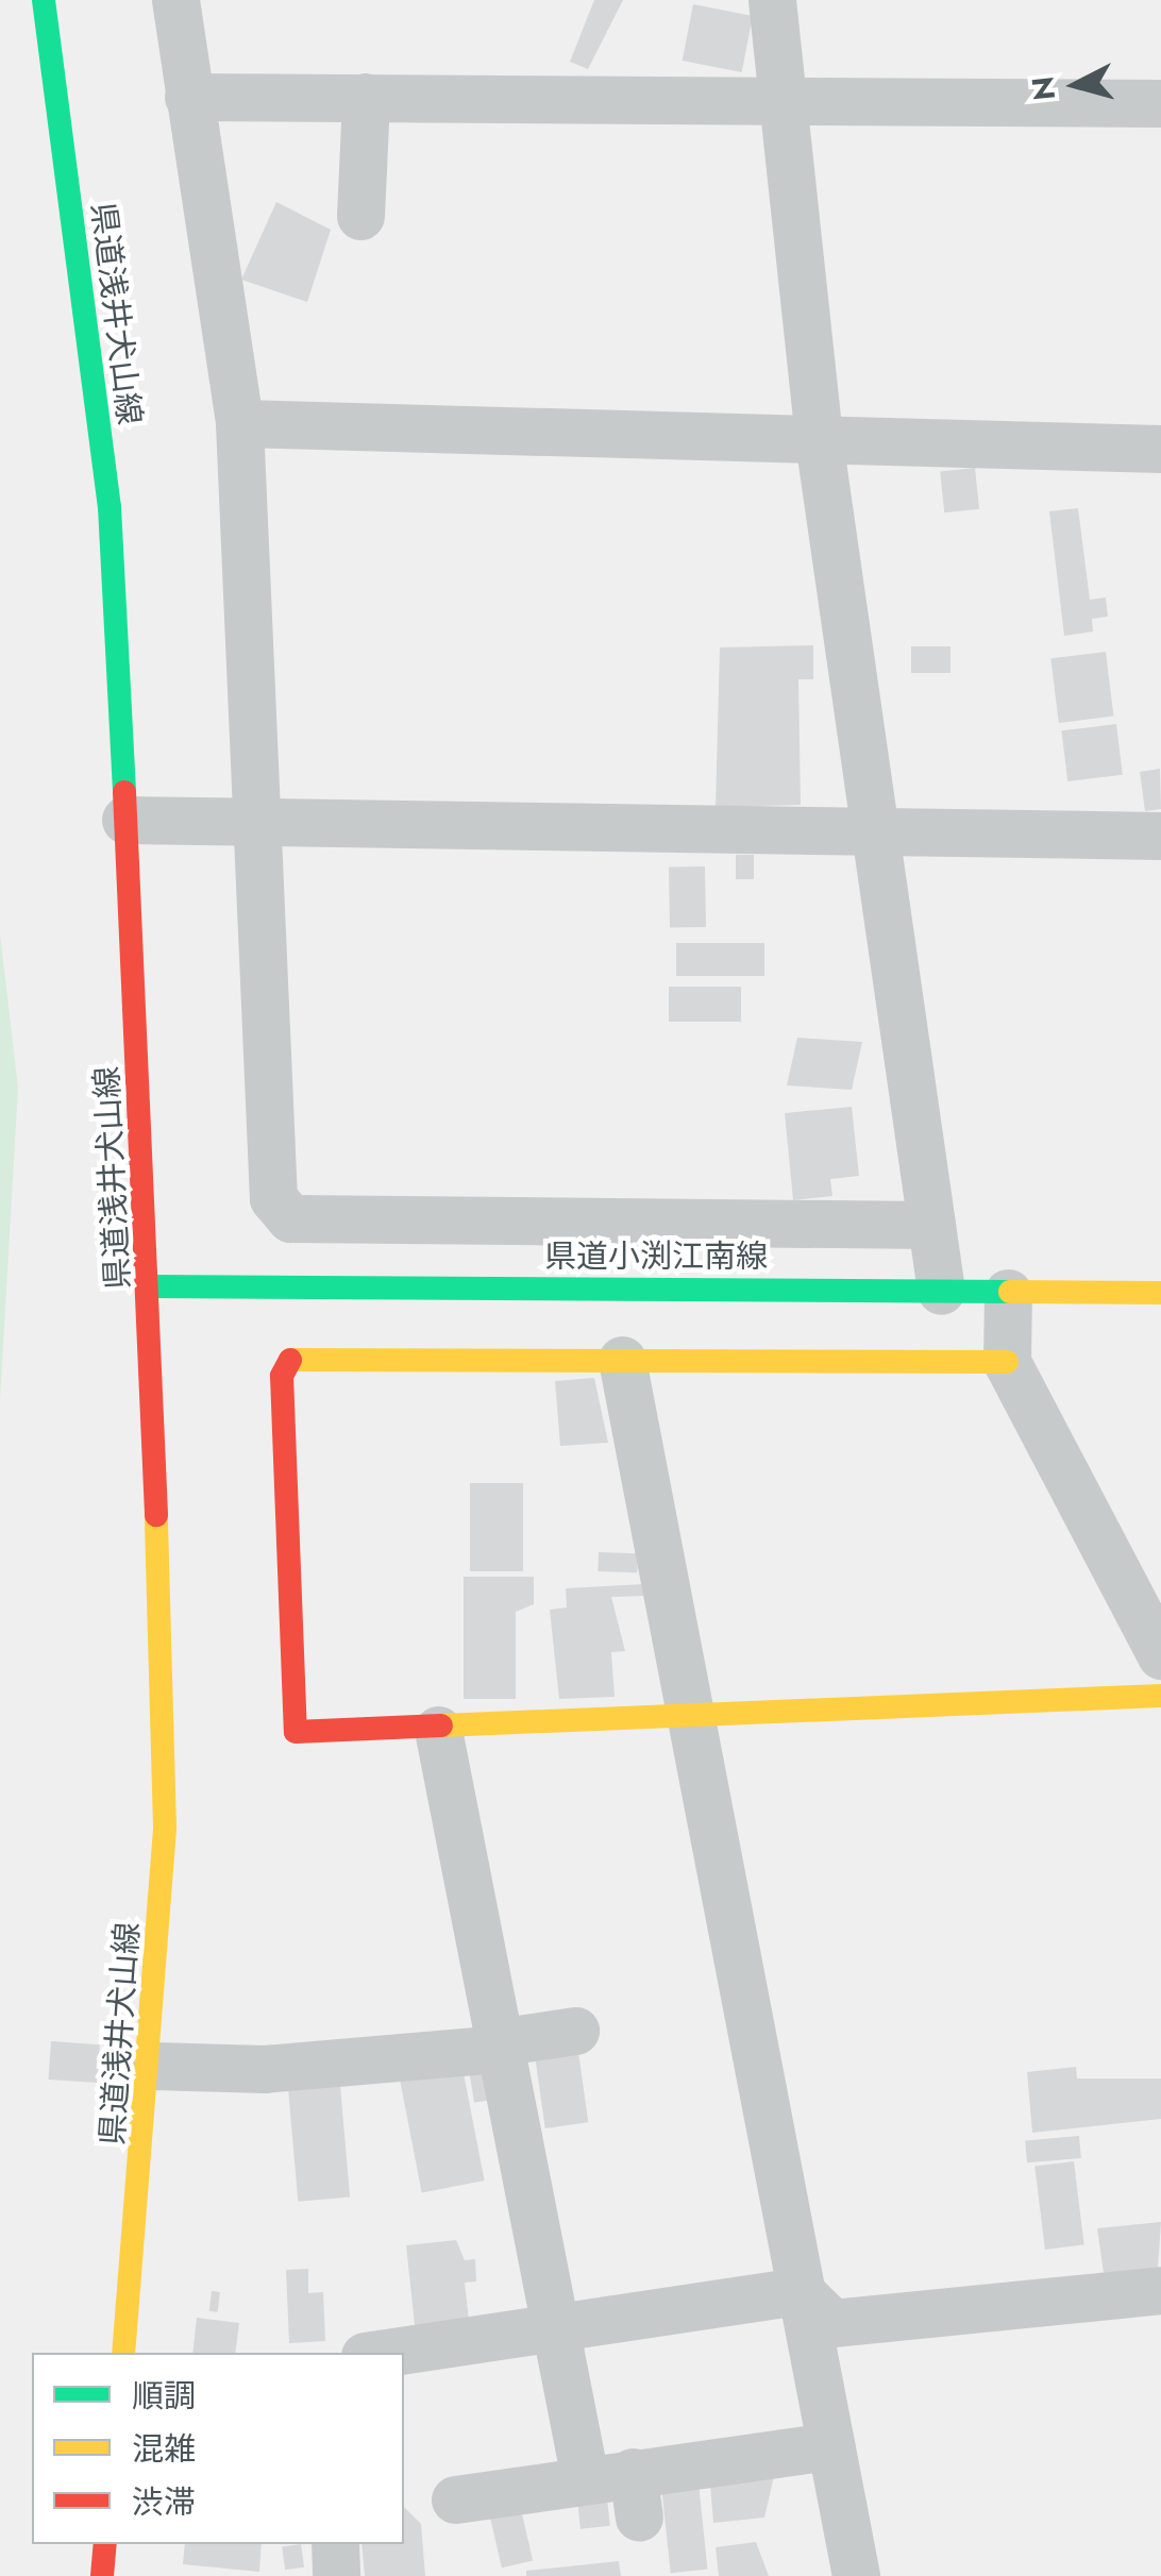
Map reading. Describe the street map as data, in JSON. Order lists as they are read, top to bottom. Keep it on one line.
{"streets":{"main road":["県道浅井犬山線","県道小渕江南線"]},"crossings":[["県道浅井犬山線","県道小渕江南線"]],"legend":["順調","混雑","渋滞"],"north":"left"}
